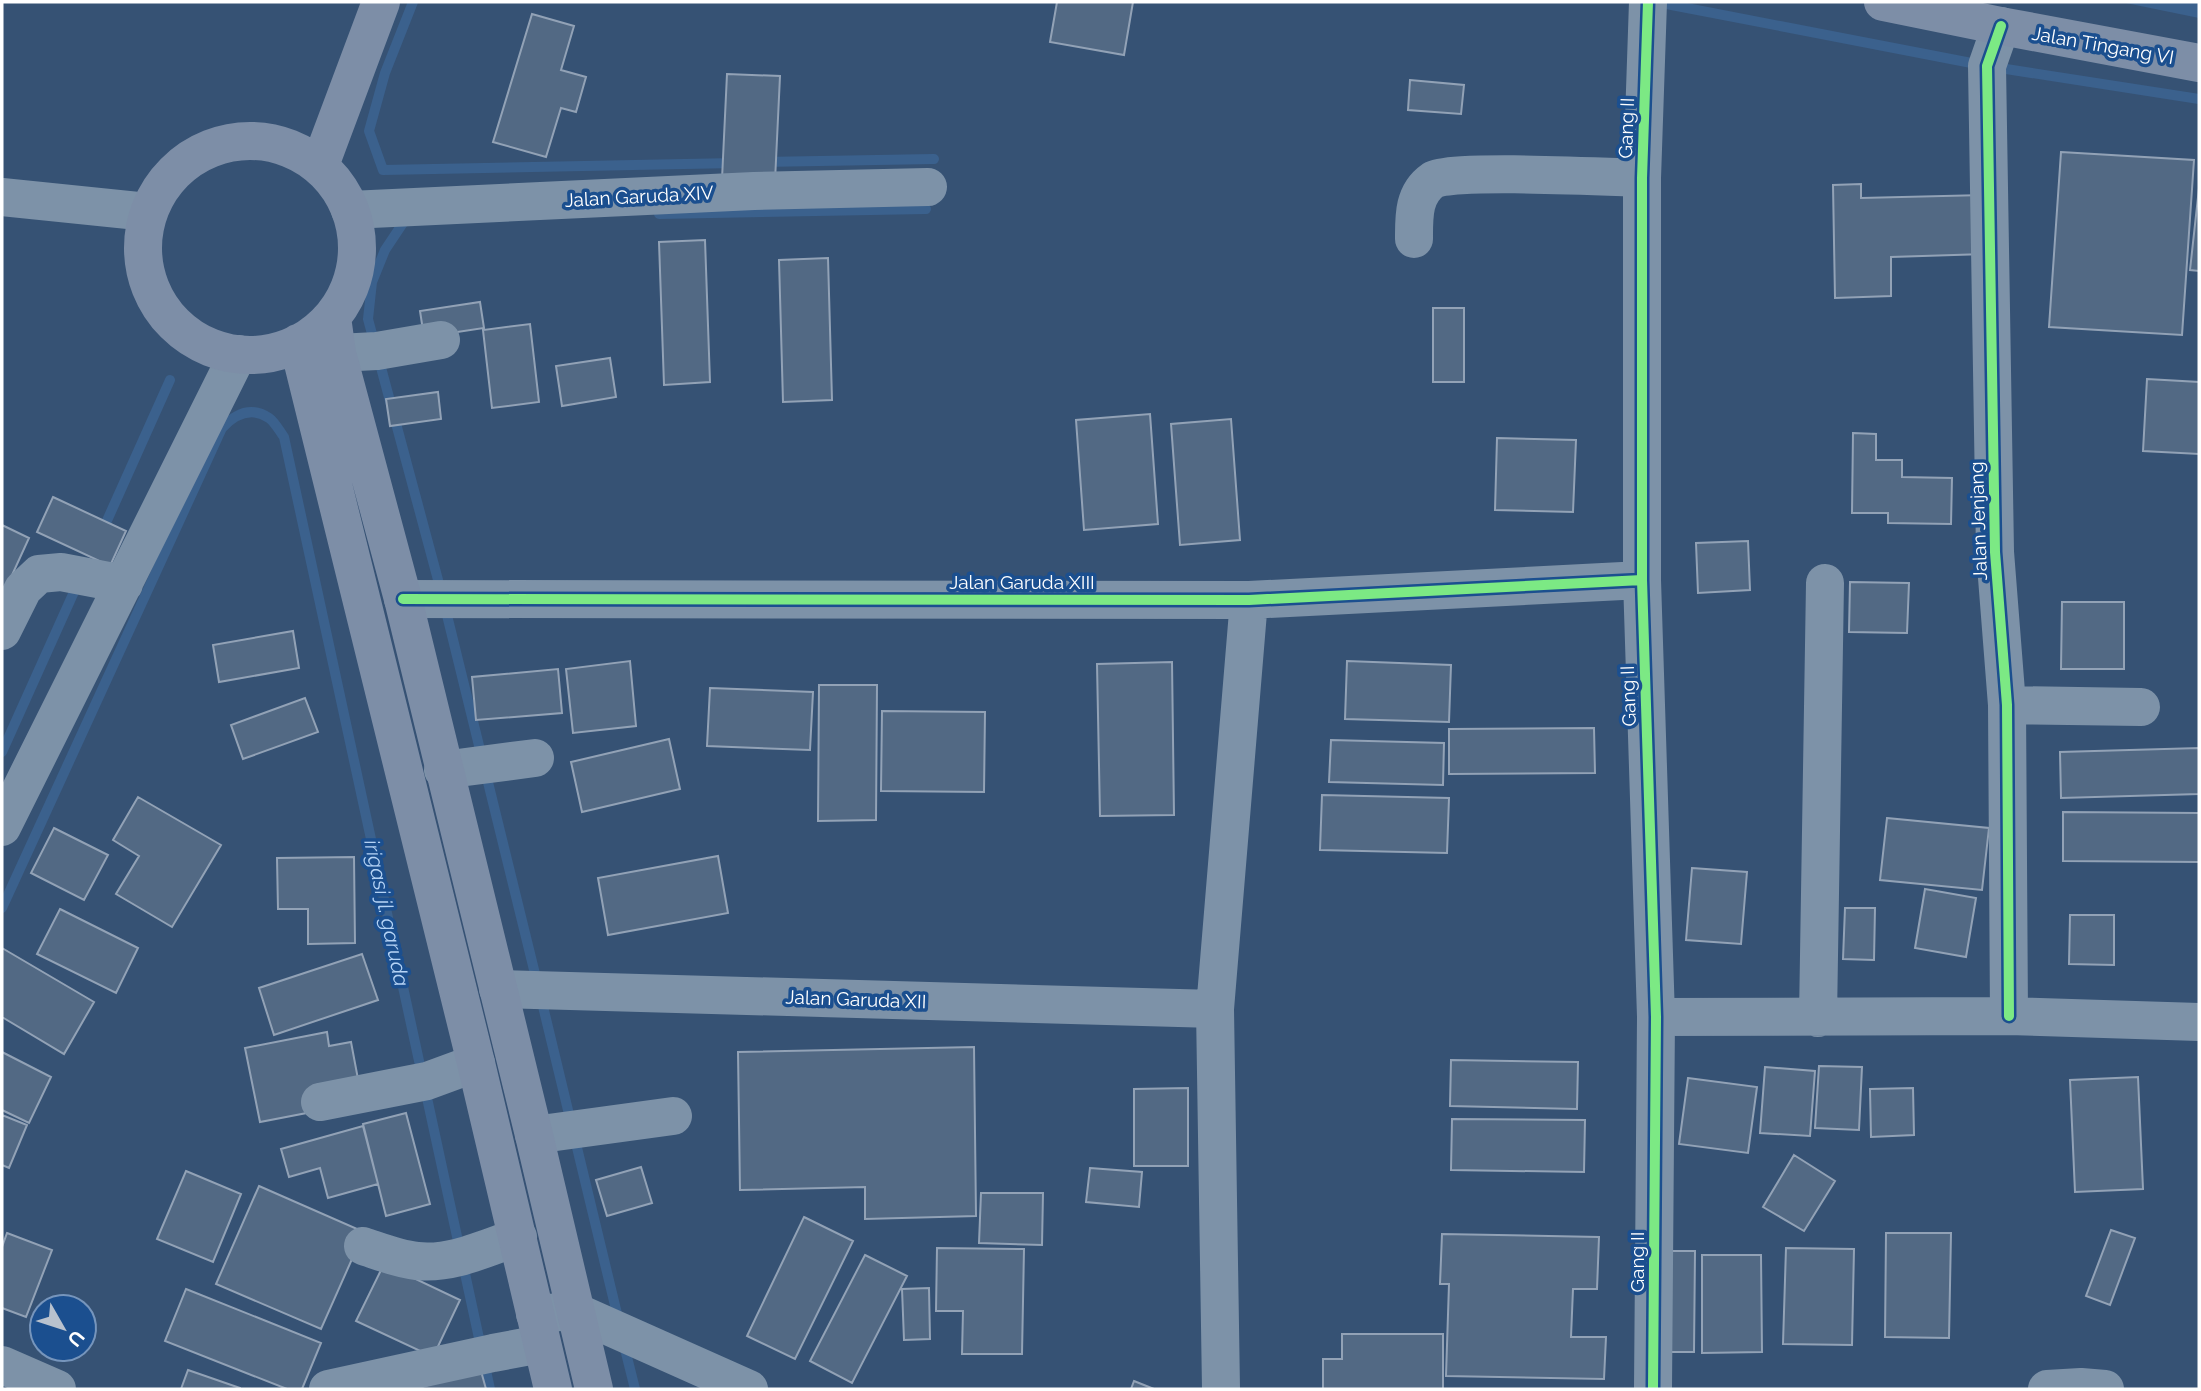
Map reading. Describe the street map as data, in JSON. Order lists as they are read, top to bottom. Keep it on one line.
{"streets":{"main road":["Jalan Tingang VI"],"street":["Gang II","Jalan Garuda XIV","Jalan Jenjang","Jalan Garuda XIII","Jalan Garuda XII"]},"crossings":[["Jalan Tingang VI","Jalan Jenjang"],["Gang II","Jalan Garuda XIII"]],"water":["irigasi jl. garuda"],"north":"bottom right"}
